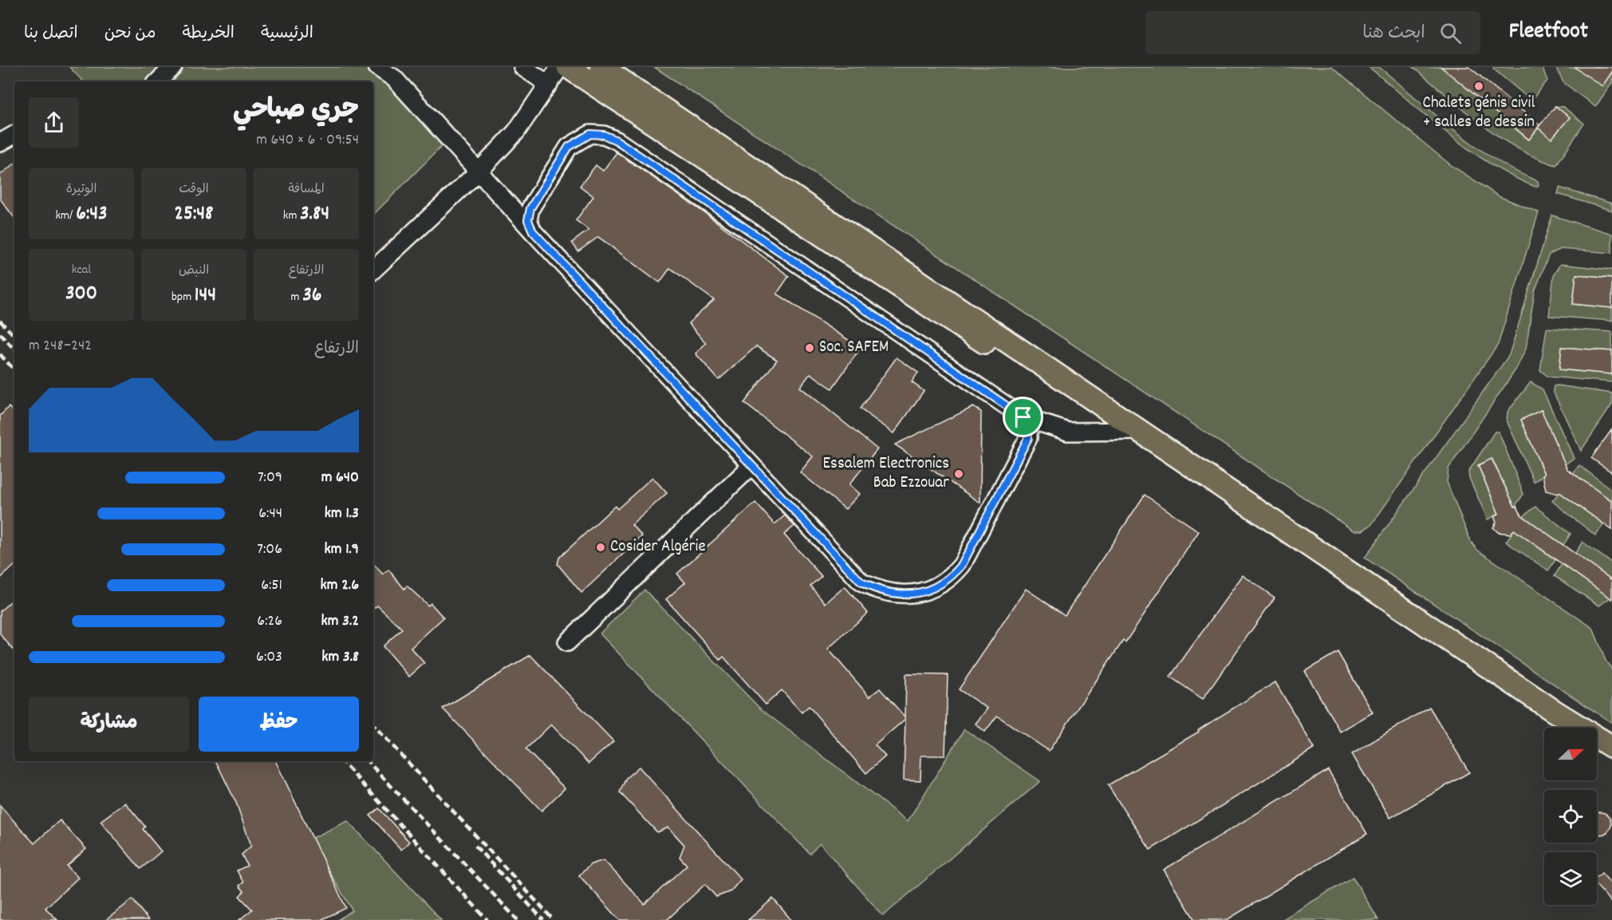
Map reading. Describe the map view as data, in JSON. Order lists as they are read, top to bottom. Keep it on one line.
{"places":["Chalets génis civil + salles de dessin","Soc. SAFEM","Essalem Electronics Bab Ezzouar","Cosider Algérie"],"north":"right","page":{"header":"Fleetfoot","search":"ابحث هنا","nav":["الرئيسية","الخريطة","من نحن","اتصل بنا"],"heading":["جري صباحي","09:54 · 6 × 640 m"],"stats":[["المسافة","3.84 km"],["الوقت","25:48"],["الوتيرة","6:43 /km"],["الارتفاع","36 m"],["النبض","144 bpm"],["kcal","300"]],"chart":["الارتفاع","242–248 m"],"list":[{"name":"640 m","note":"7:09"},{"name":"1.3 km","note":"6:44"},{"name":"1.9 km","note":"7:06"},{"name":"2.6 km","note":"6:51"},{"name":"3.2 km","note":"6:26"},{"name":"3.8 km","note":"6:03"}],"buttons":["حفظ","مشاركة"]}}
